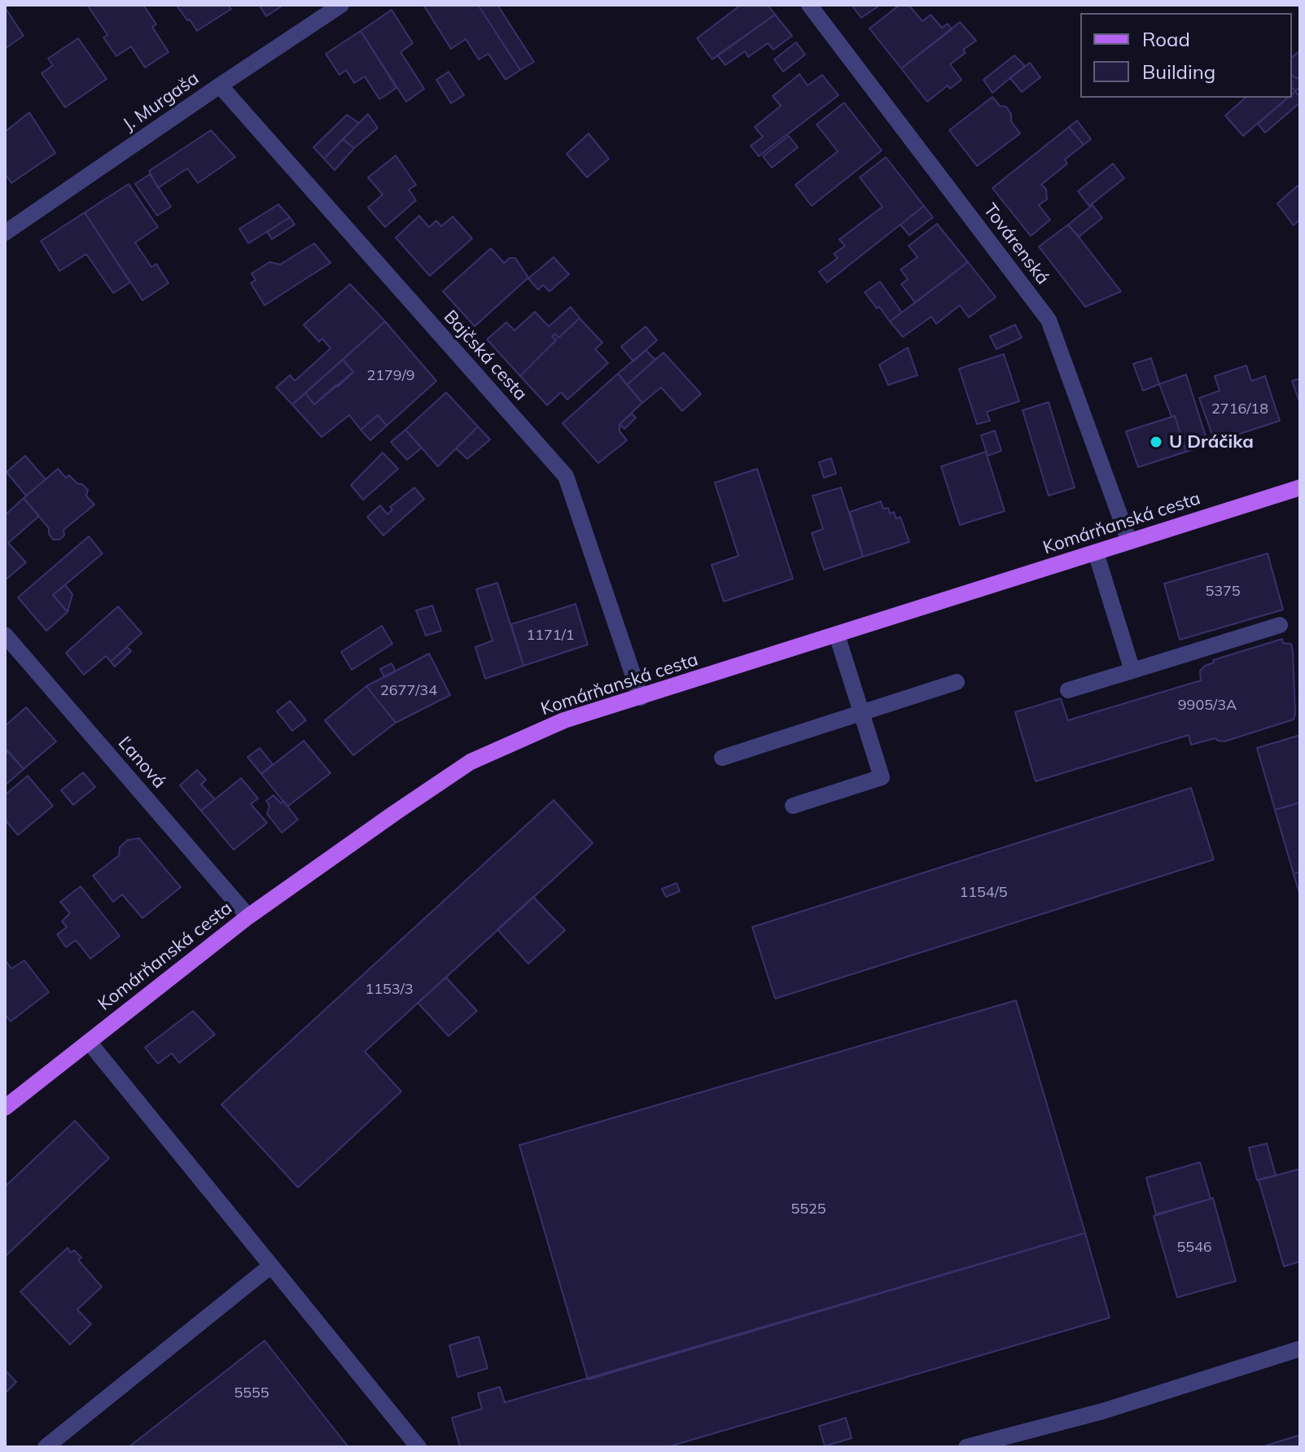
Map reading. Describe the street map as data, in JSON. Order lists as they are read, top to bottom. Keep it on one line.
{"streets":{"main road":["Komárňanská cesta"],"street":["J. Murgaša","Továrenská","Bajčská cesta","Ľanová"]},"crossings":[["J. Murgaša","Bajčská cesta"],["Továrenská","Komárňanská cesta"],["Bajčská cesta","Komárňanská cesta"],["Komárňanská cesta","Ľanová"]],"places":["U Dráčika"],"house_numbers":["2179/9","2716/18","5375","1171/1","2677/34","9905/3A","1154/5","1153/3","5525","5546","5555"],"legend":["Road","Building"]}
